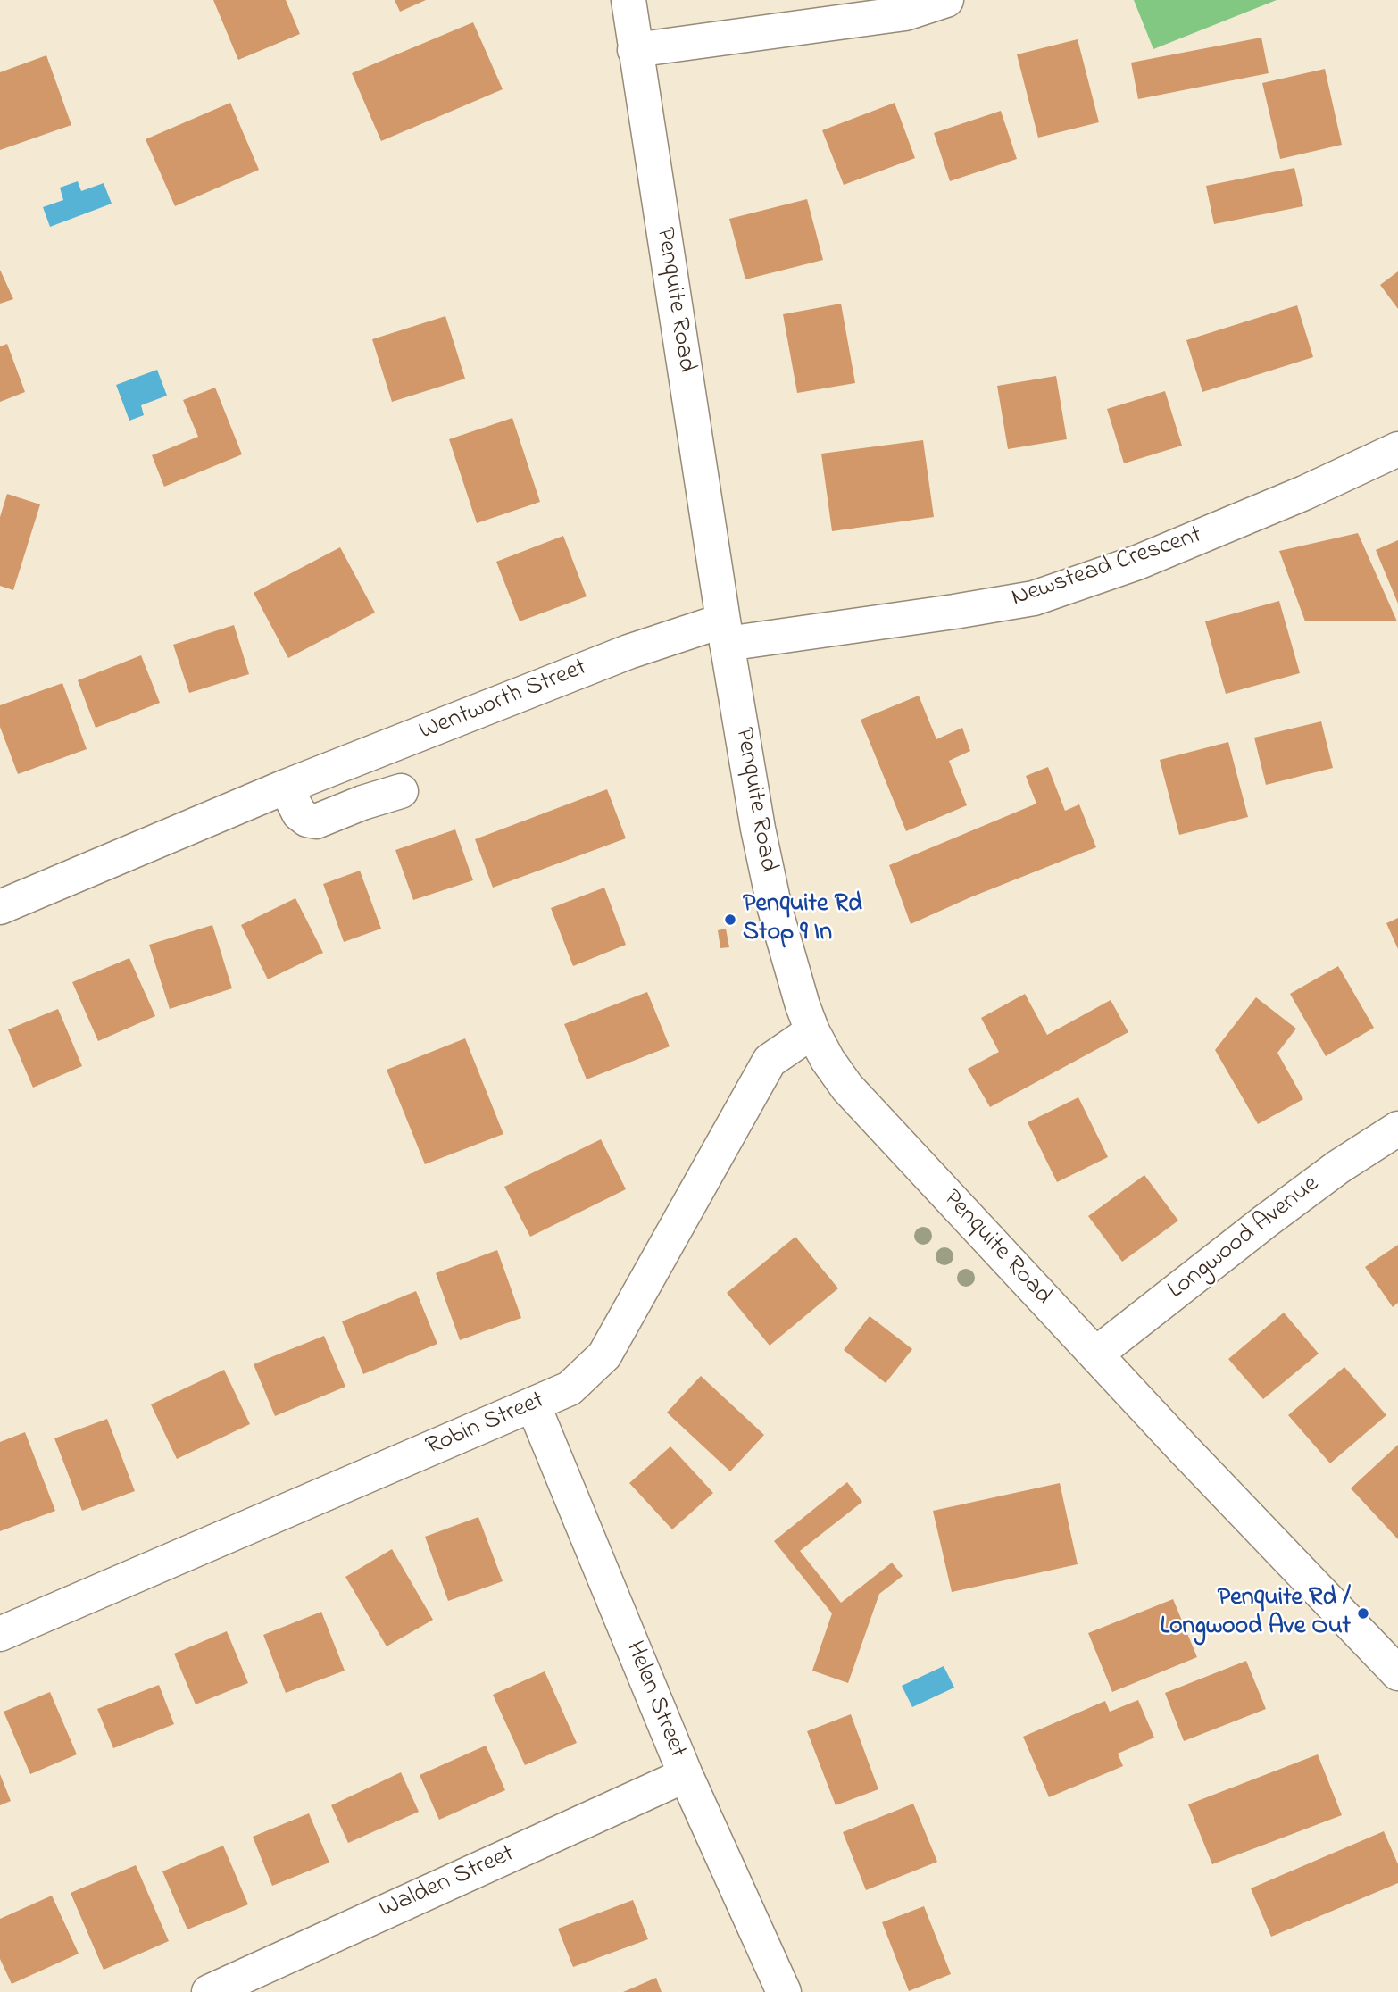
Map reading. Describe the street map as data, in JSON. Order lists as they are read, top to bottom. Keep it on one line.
{"streets":{"street":["Penquite Road","Newstead Crescent","Wentworth Street","Longwood Avenue","Robin Street","Helen Street","Walden Street"]},"crossings":[["Penquite Road","Newstead Crescent"],["Penquite Road","Wentworth Street"],["Penquite Road","Longwood Avenue"],["Penquite Road","Robin Street"],["Newstead Crescent","Wentworth Street"],["Robin Street","Helen Street"],["Helen Street","Walden Street"]],"places":["Penquite Rd Stop 9 In","Penquite Rd / Longwood Ave Out"]}
